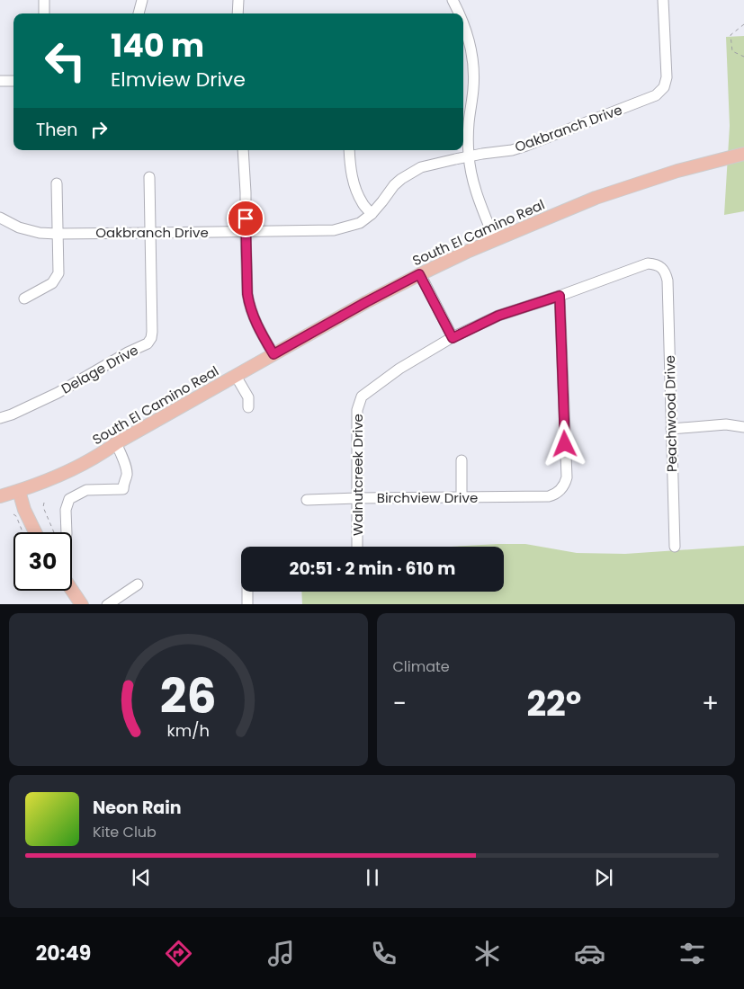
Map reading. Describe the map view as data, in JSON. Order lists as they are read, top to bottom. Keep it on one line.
{"streets":{"main road":["South El Camino Real"],"street":["Oakbranch Drive","Delage Drive","Peachwood Drive","Walnutcreek Drive","Birchview Drive"]},"crossings":[["Oakbranch Drive","Delage Drive"],["Peachwood Drive","Birchview Drive"],["Walnutcreek Drive","Birchview Drive"]],"page":{"turn":["140 m","Elmview Drive"],"then":"Then","limit":"30","trip":"20:51 · 2 min · 610 m","tile":"Climate","heat":["−","22°","+"],"song":["Neon Rain","Kite Club"],"tabs":"20:49","gauge":["26","km/h"]}}
